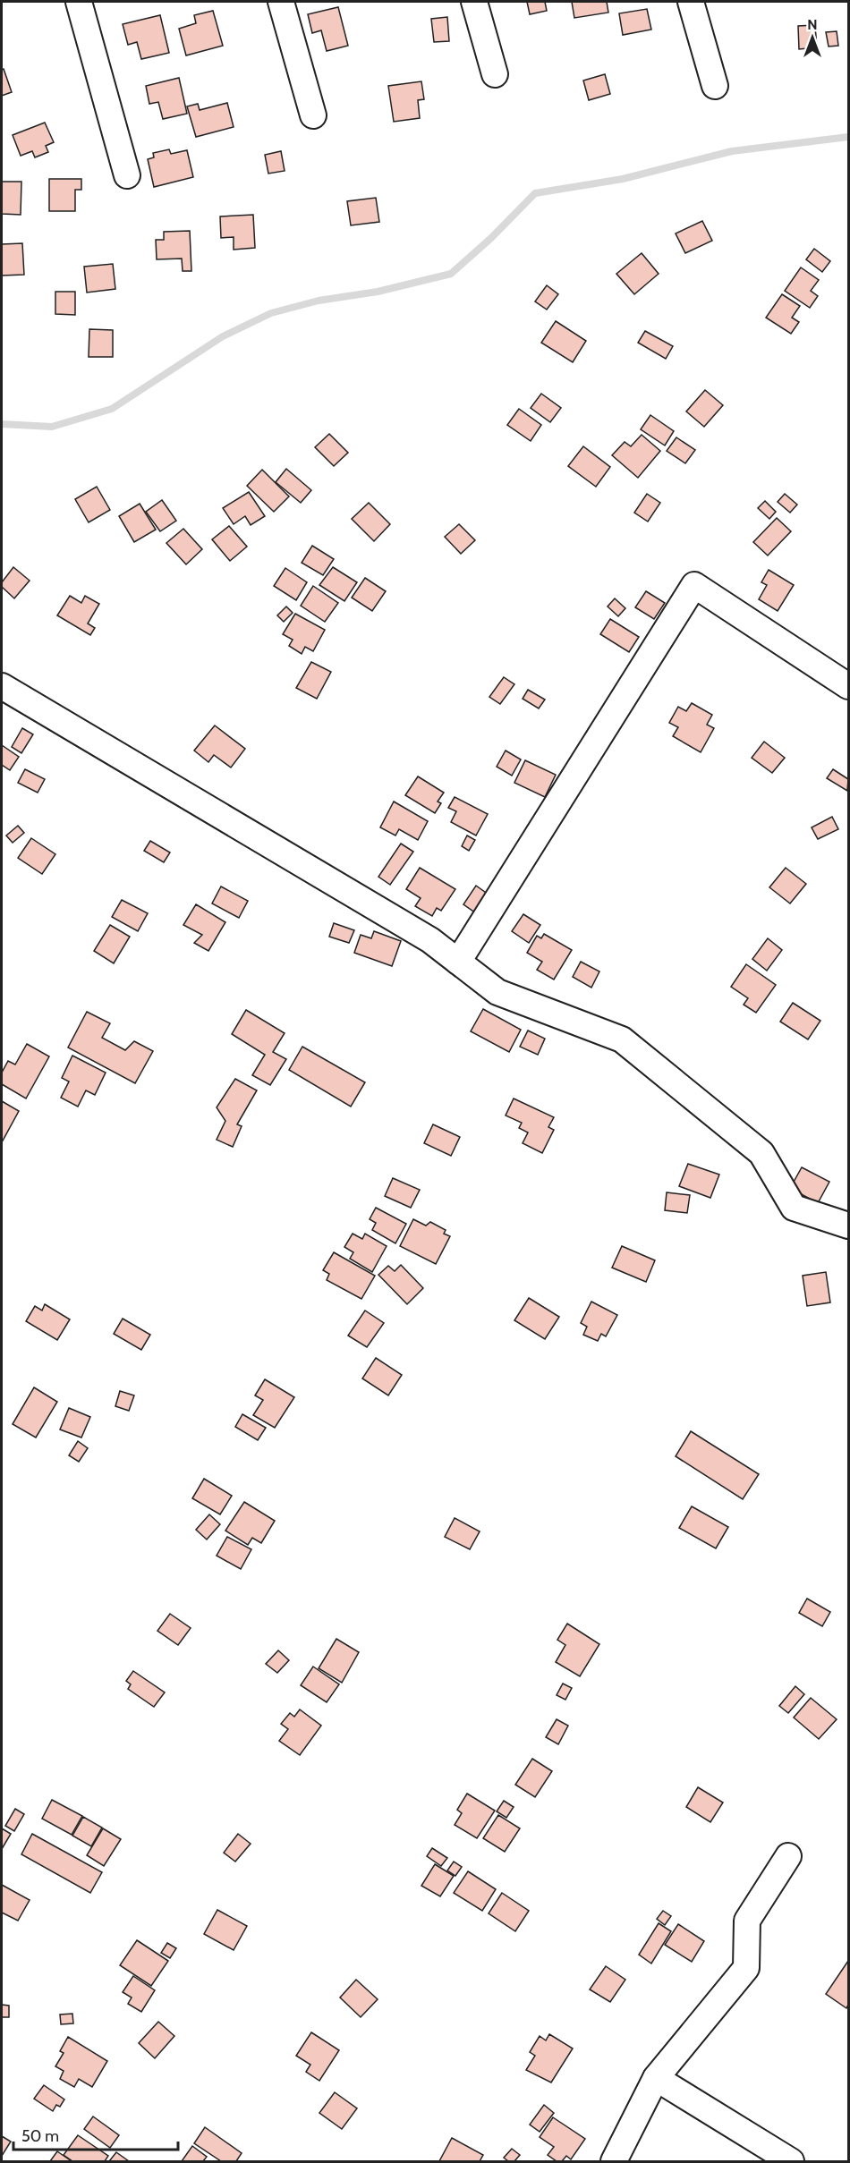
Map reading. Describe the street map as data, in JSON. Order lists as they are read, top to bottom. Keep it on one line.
{"scale_bar":"50 m","north":"top"}
